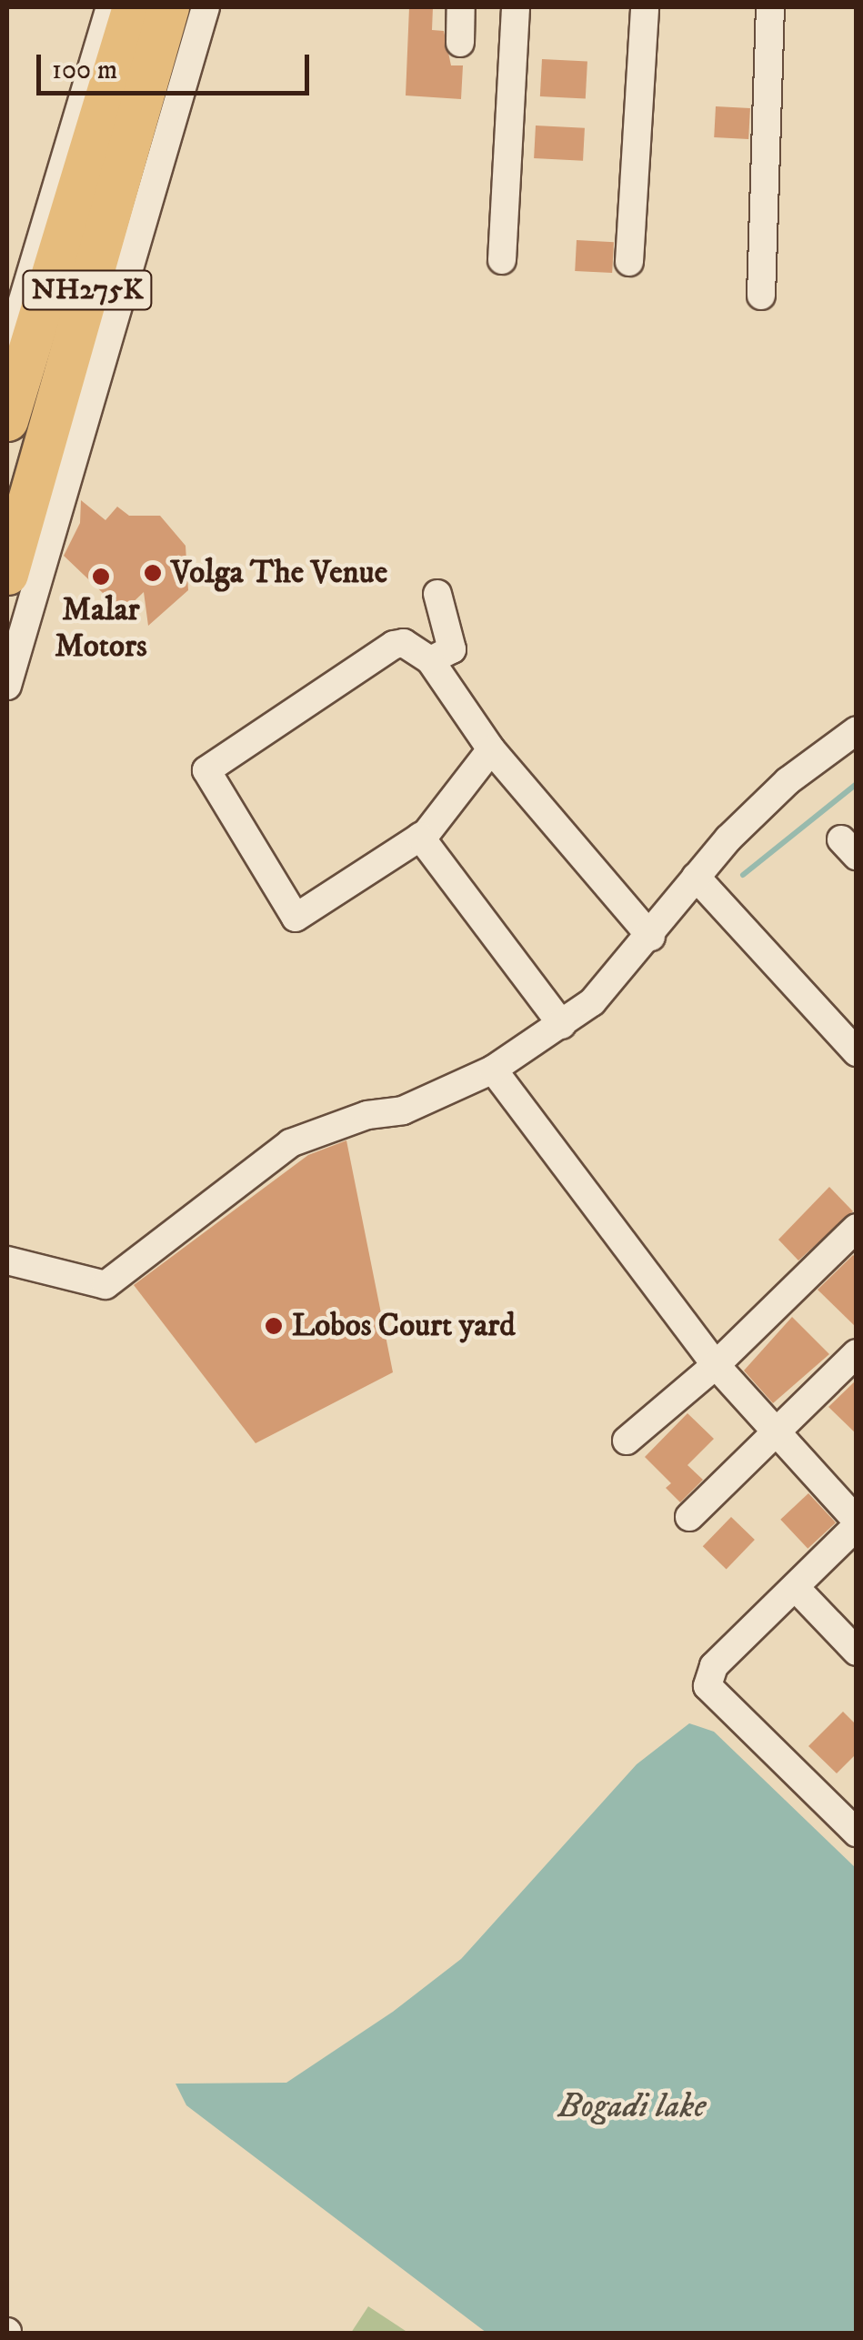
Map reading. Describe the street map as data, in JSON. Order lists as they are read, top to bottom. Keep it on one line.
{"streets":{"highway":["NH275K"]},"water":["Bogadi lake"],"places":["Volga The Venue","Malar Motors","Lobos Court yard"],"scale_bar":"100 m"}
